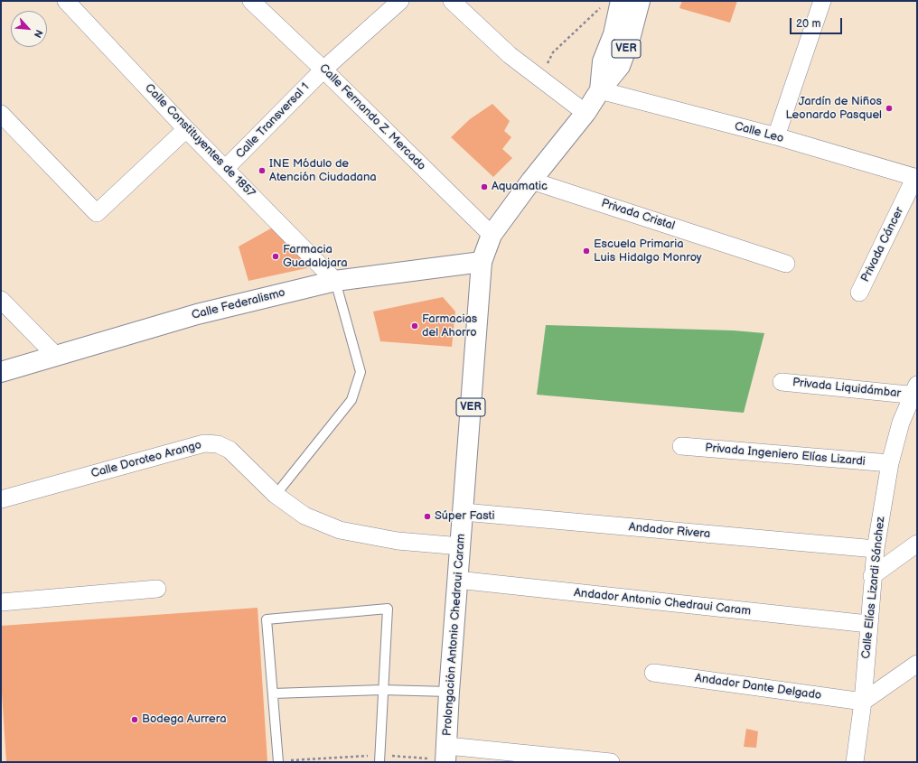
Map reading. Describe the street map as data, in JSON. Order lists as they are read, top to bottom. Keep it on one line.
{"streets":{"main road":["VER","Calle Federalismo","Prolongación Antonio Chedraui Caram"],"street":["Calle Fernando Z. Mercado","Calle Transversal 1","Calle Leo","Calle Constituyentes de 1857","Privada Cristal","Privada Cáncer","Privada Liquidámbar","Privada Ingeniero Elías Lizardi","Calle Doroteo Arango","Andador Rivera","Calle Elías Lizardi Sánchez","Andador Antonio Chedraui Caram","Andador Dante Delgado"]},"crossings":[["VER","Calle Leo"],["VER","Prolongación Antonio Chedraui Caram"],["Calle Fernando Z. Mercado","Calle Transversal 1"],["Calle Fernando Z. Mercado","Prolongación Antonio Chedraui Caram"],["Calle Transversal 1","Calle Constituyentes de 1857"],["Calle Leo","Privada Cáncer"],["Calle Leo","Prolongación Antonio Chedraui Caram"],["Calle Constituyentes de 1857","Calle Federalismo"],["Privada Cristal","Prolongación Antonio Chedraui Caram"],["Calle Federalismo","Prolongación Antonio Chedraui Caram"],["Privada Liquidámbar","Calle Elías Lizardi Sánchez"],["Privada Ingeniero Elías Lizardi","Calle Elías Lizardi Sánchez"],["Calle Doroteo Arango","Prolongación Antonio Chedraui Caram"],["Andador Rivera","Calle Elías Lizardi Sánchez"],["Andador Rivera","Prolongación Antonio Chedraui Caram"],["Calle Elías Lizardi Sánchez","Andador Antonio Chedraui Caram"],["Calle Elías Lizardi Sánchez","Andador Dante Delgado"],["Andador Antonio Chedraui Caram","Prolongación Antonio Chedraui Caram"]],"places":["Jardín de Niños Leonardo Pasquel","INE Módulo de Atención Ciudadana","Aquamatic","Escuela Primaria Luis Hidalgo Monroy","Farmacia Guadalajara","Farmacias del Ahorro","Súper Fasti","Bodega Aurrera"],"scale_bar":"20 m","north":"bottom right"}
